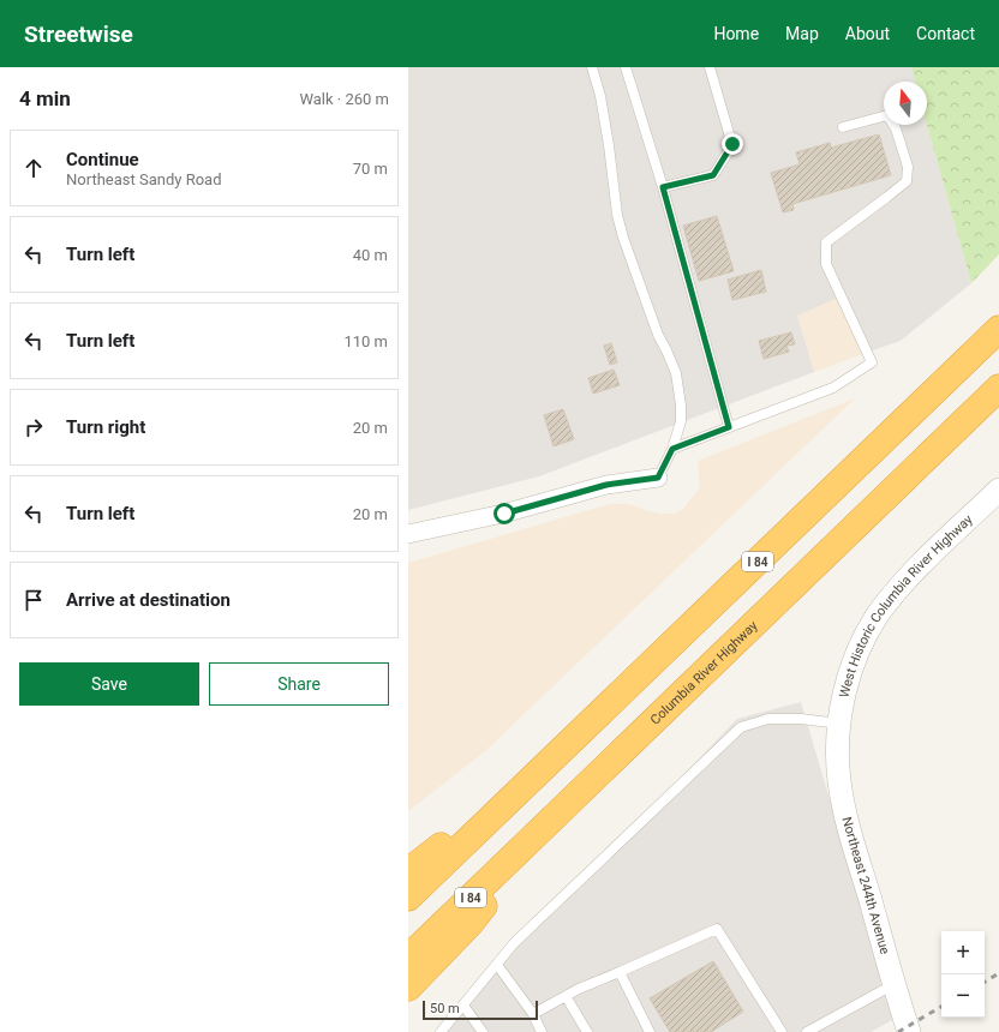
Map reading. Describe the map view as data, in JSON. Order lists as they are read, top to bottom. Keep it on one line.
{"streets":{"highway":["I 84","Columbia River Highway"],"street":["West Historic Columbia River Highway","Northeast 244th Avenue"]},"crossings":[["West Historic Columbia River Highway","Northeast 244th Avenue"]],"scale_bar":"50 m","north":"top","page":{"header":"Streetwise","nav":["Home","Map","About","Contact"],"heading":["4 min","Walk · 260 m"],"list":[["Continue","Northeast Sandy Road","70 m"],["Turn left","40 m"],["Turn left","110 m"],["Turn right","20 m"],["Turn left","20 m"],"Arrive at destination"],"buttons":["Save","Share"],"map_buttons":["+","−"],"scale":"50 m"}}
